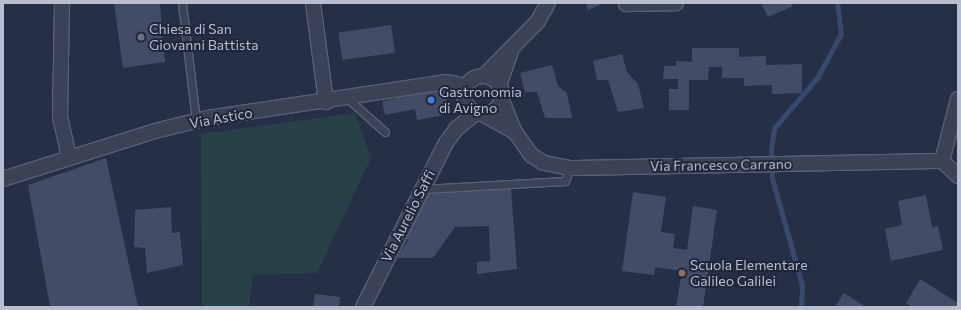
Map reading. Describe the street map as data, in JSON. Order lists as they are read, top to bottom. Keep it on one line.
{"streets":{"street":["Via Astico","Via Francesco Carrano","Via Aurelio Saffi"]},"crossings":[["Via Astico","Via Francesco Carrano"],["Via Astico","Via Aurelio Saffi"],["Via Francesco Carrano","Via Aurelio Saffi"]],"places":["Chiesa di San Giovanni Battista","Gastronomia di Avigno","Scuola Elementare Galileo Galilei"]}
